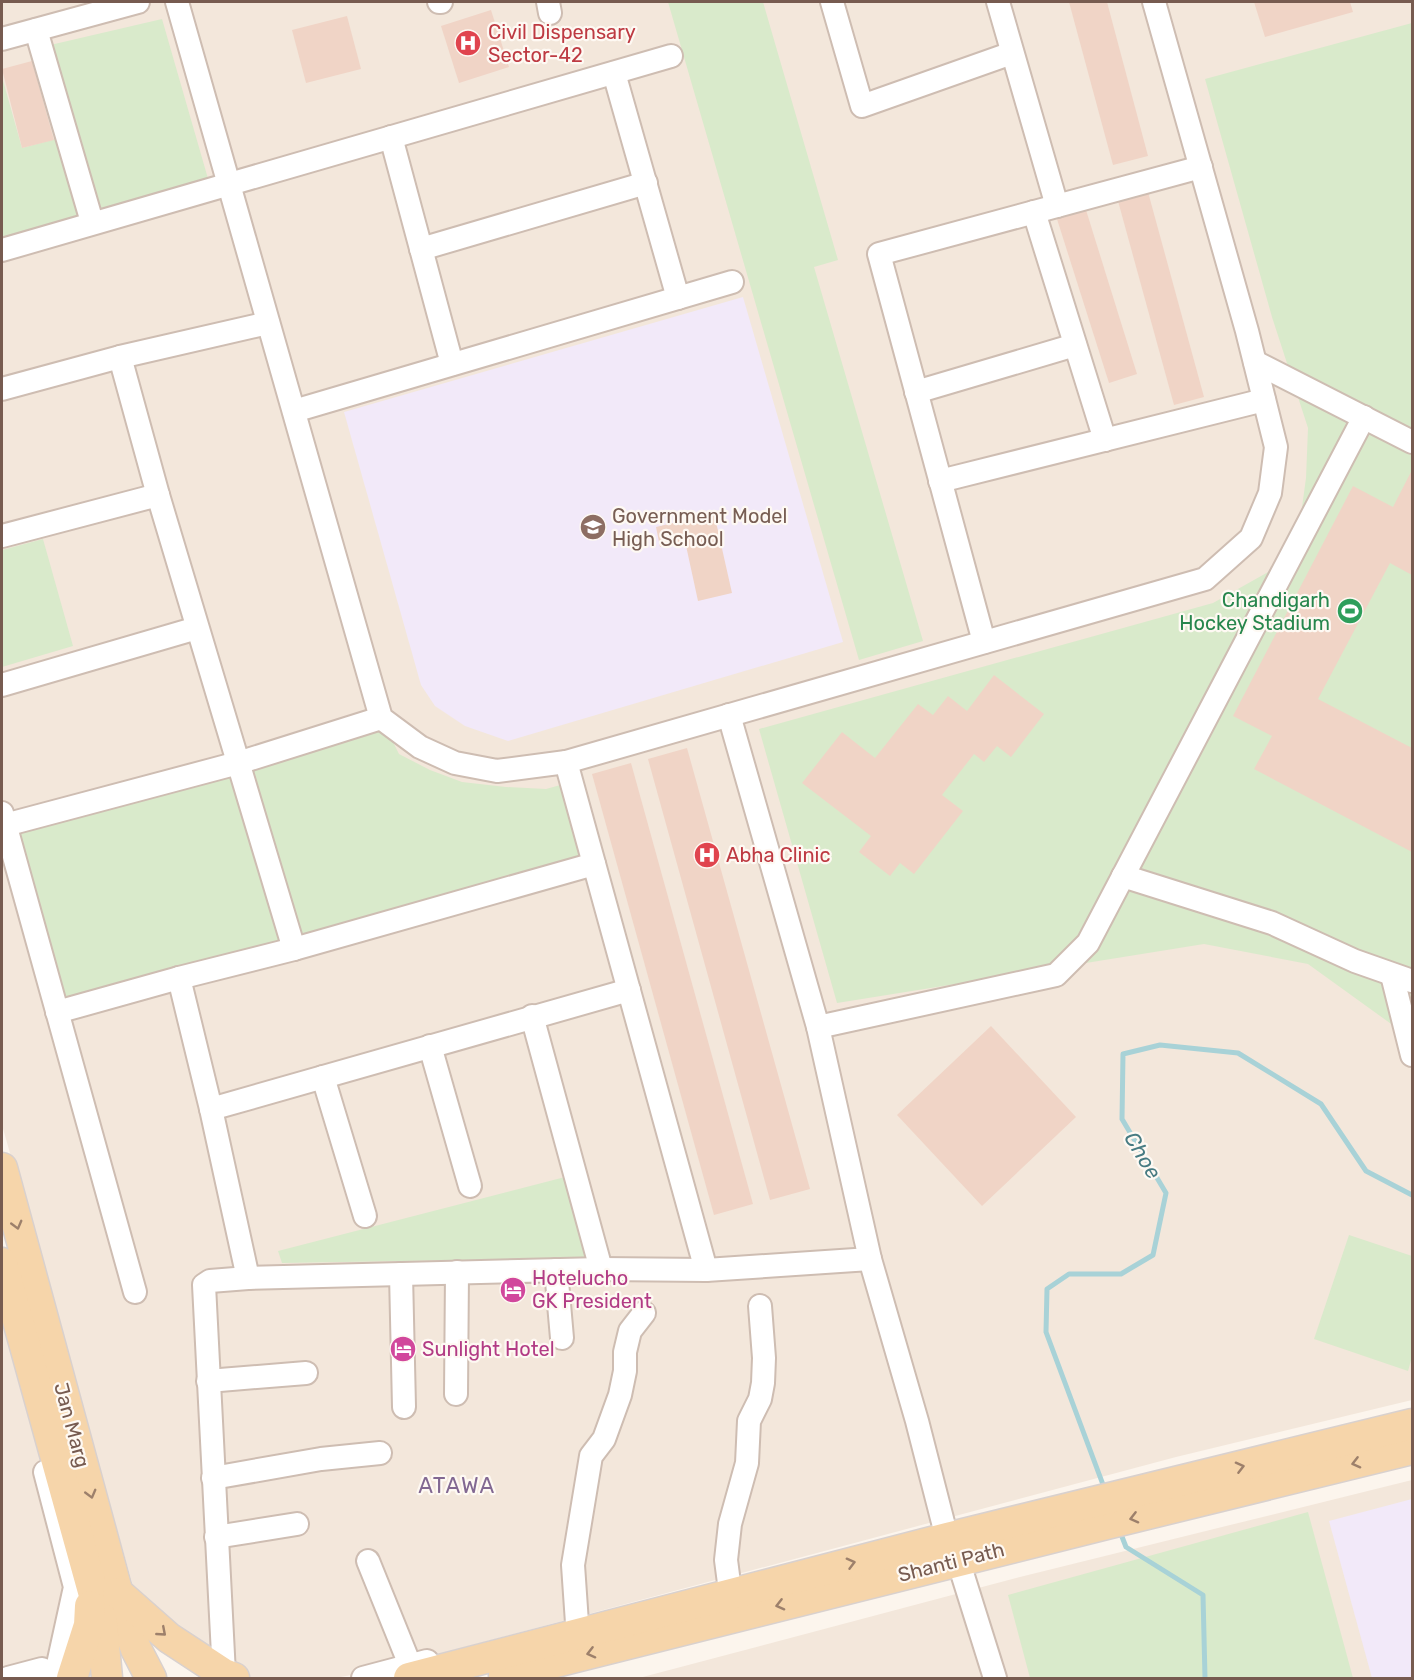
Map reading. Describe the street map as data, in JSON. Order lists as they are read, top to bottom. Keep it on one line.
{"streets":{"main road":["Jan Marg","Shanti Path"]},"districts":["ATAWA"],"water":["Choe"],"places":{"hospital":["Civil Dispensary Sector-42","Abha Clinic"],"school or university":["Government Model High School"],"sports":["Chandigarh Hockey Stadium"],"hotel":["Hotelucho GK President","Sunlight Hotel"]}}
